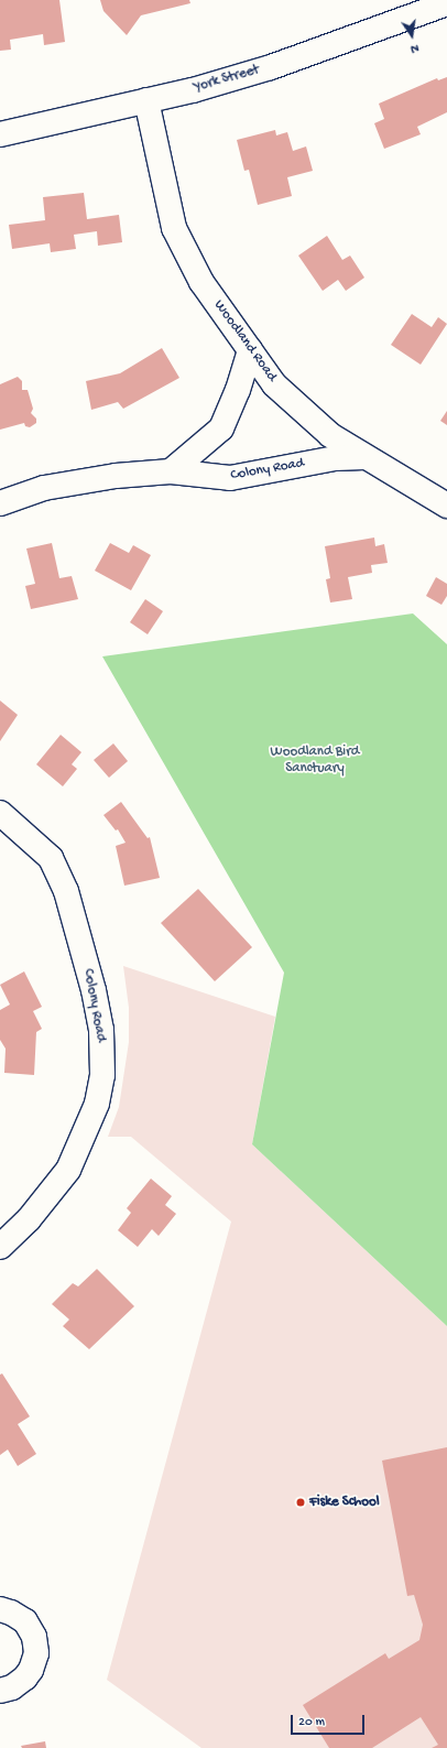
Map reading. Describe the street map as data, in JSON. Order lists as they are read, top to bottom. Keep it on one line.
{"streets":{"street":["York Street","Woodland Road","Colony Road"]},"crossings":[["York Street","Woodland Road"],["Woodland Road","Colony Road"]],"parks":["Woodland Bird Sanctuary"],"places":["Fiske School"],"scale_bar":"20 m","north":"bottom"}
